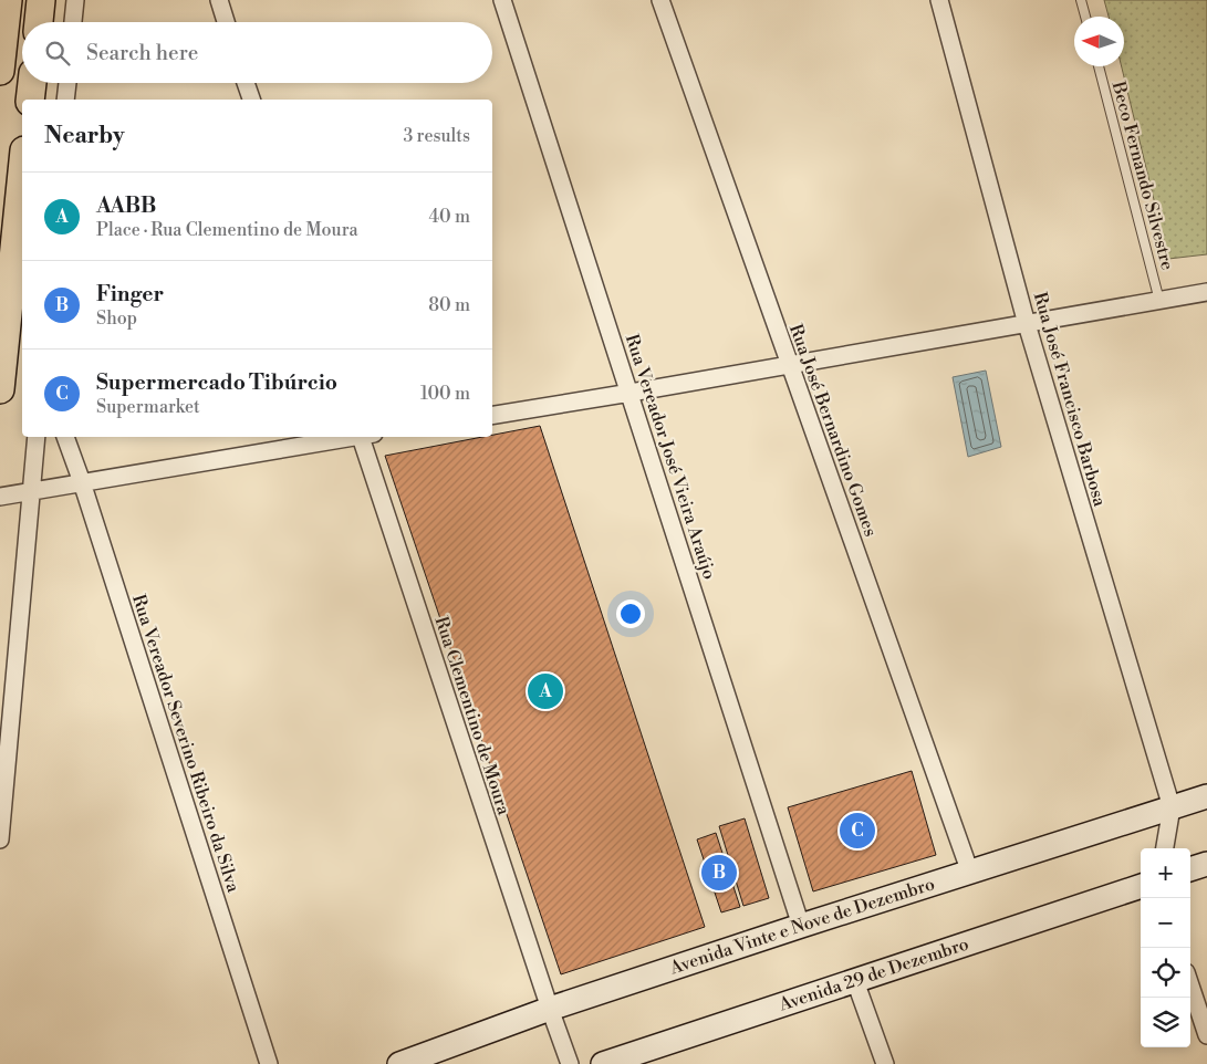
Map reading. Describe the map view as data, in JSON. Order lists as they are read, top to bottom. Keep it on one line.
{"streets":{"main road":["Avenida Vinte e Nove de Dezembro","Avenida 29 de Dezembro"],"street":["Rua José Francisco Barbosa","Rua José Bernardino Gomes","Rua Vereador José Vieira Araújo","Rua Clementino de Moura","Rua Vereador Severino Ribeiro da Silva"],"lane":["Beco Fernando Silvestre"]},"crossings":[["Rua José Francisco Barbosa","Avenida Vinte e Nove de Dezembro"],["Rua José Bernardino Gomes","Avenida Vinte e Nove de Dezembro"],["Rua Vereador José Vieira Araújo","Avenida Vinte e Nove de Dezembro"],["Rua Clementino de Moura","Avenida Vinte e Nove de Dezembro"]],"north":"left","page":{"search":"Search here","heading":["Nearby","3 results"],"list":[{"mark":"A","name":"AABB","note":"Place · Rua Clementino de Moura","value":"40 m"},{"mark":"B","name":"Finger","note":"Shop","value":"80 m"},{"mark":"C","name":"Supermercado Tibúrcio","note":"Supermarket","value":"100 m"}],"pins":["A","C","B"],"map_buttons":["+","−"]}}
